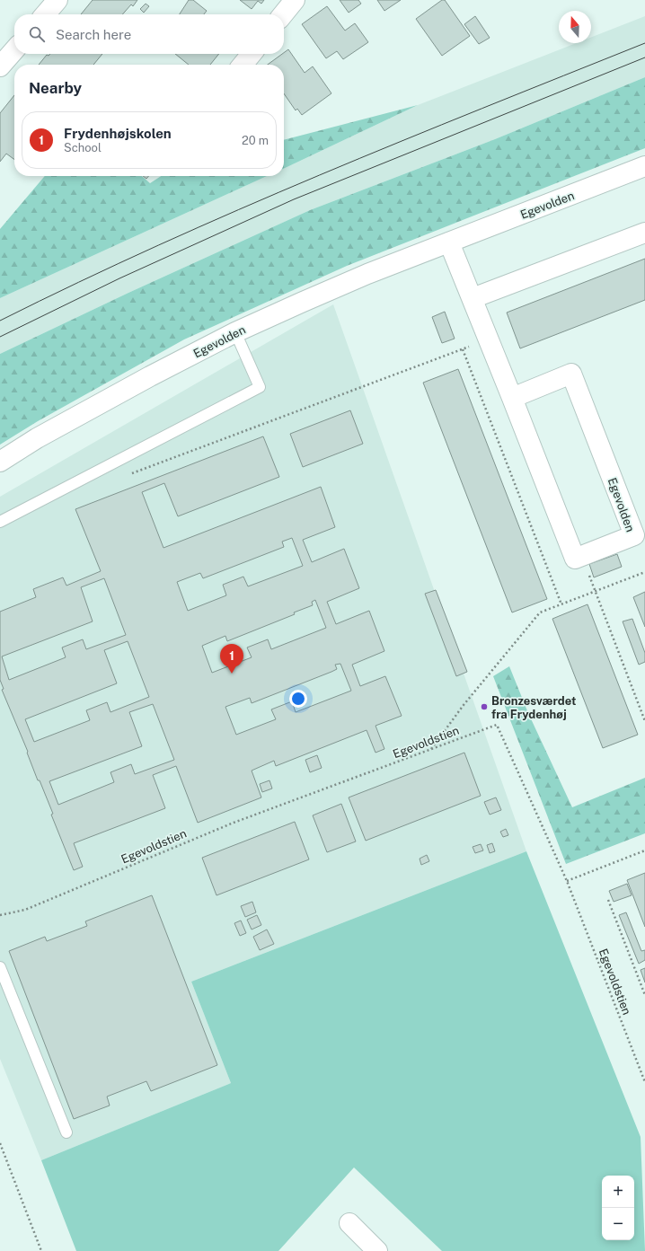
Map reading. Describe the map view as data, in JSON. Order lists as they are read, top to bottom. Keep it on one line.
{"streets":{"street":["Egevolden"],"path":["Egevoldstien"]},"places":["Bronzesværdet fra Frydenhøj"],"north":"top","page":{"search":"Search here","heading":"Nearby","list":[{"mark":"1","name":"Frydenhøjskolen","note":"School","value":"20 m"}],"pins":"1","map_buttons":["+","−"]}}
